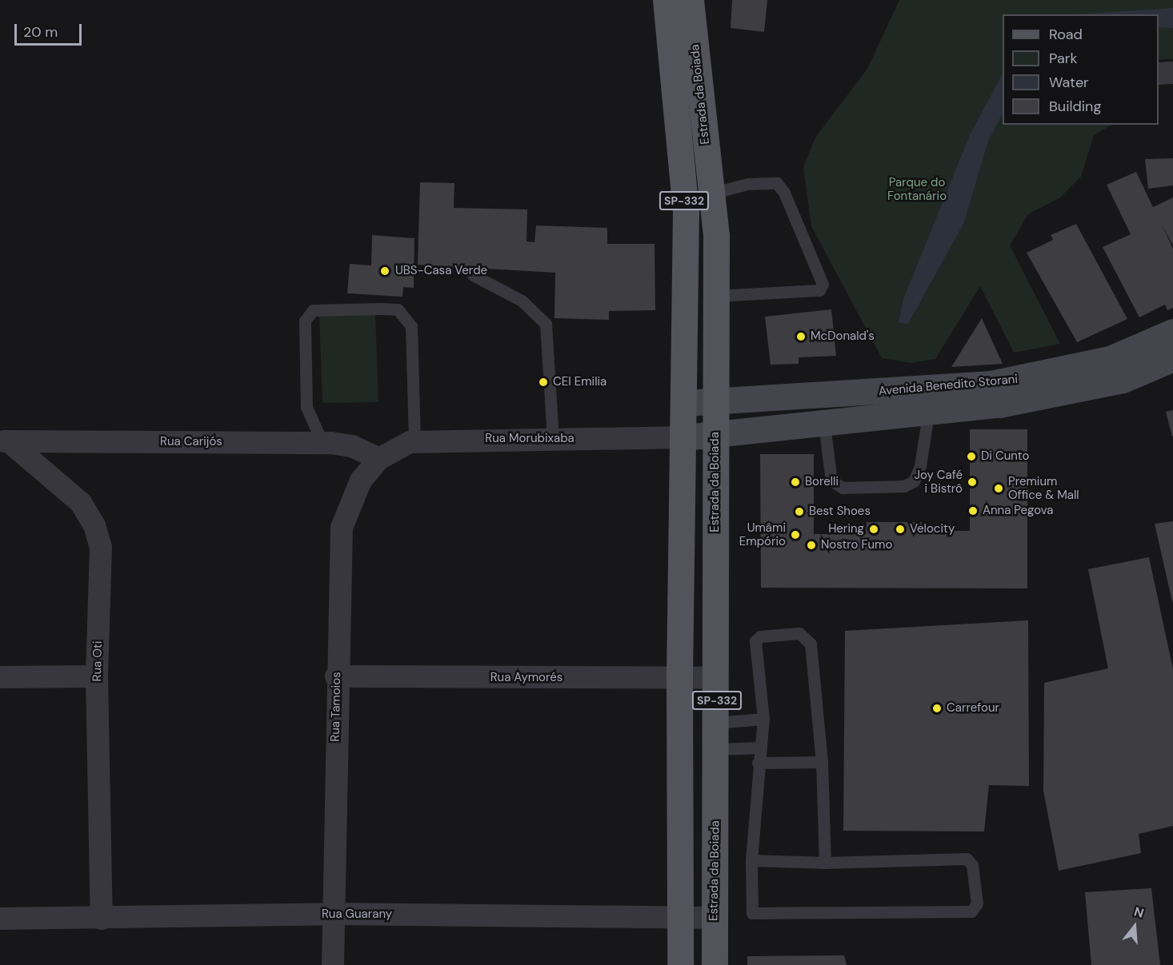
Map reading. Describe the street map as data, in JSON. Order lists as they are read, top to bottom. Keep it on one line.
{"streets":{"main road":["Estrada da Boiada","SP-332","Avenida Benedito Storani"],"street":["Rua Morubixaba","Rua Carijós","Rua Oti","Rua Aymorés","Rua Tamoios","Rua Guarany"]},"crossings":[["Estrada da Boiada","Avenida Benedito Storani"],["Estrada da Boiada","Rua Morubixaba"],["Estrada da Boiada","Rua Aymorés"],["Estrada da Boiada","Rua Guarany"],["Avenida Benedito Storani","Rua Morubixaba"],["Rua Morubixaba","Rua Carijós"],["Rua Morubixaba","Rua Tamoios"],["Rua Carijós","Rua Oti"],["Rua Carijós","Rua Tamoios"],["Rua Oti","Rua Guarany"],["Rua Aymorés","Rua Tamoios"],["Rua Tamoios","Rua Guarany"]],"parks":["Parque do Fontanário"],"places":["UBS-Casa Verde","McDonald's","CEI Emilia","Di Cunto","Borelli","Joy Café i Bistrô","Premium Office & Mall","Anna Pegova","Best Shoes","Hering","Velocity","Umâmi Empório","Nostro Fumo","Carrefour"],"legend":["Road","Park","Water","Building"],"scale_bar":"20 m","north":"top"}
